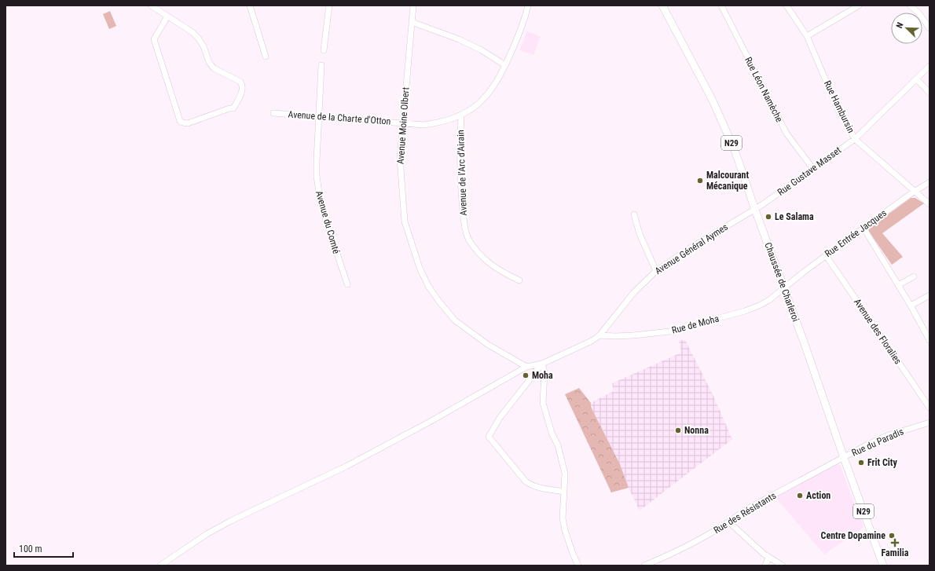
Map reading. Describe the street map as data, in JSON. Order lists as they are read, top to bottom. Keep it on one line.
{"streets":{"main road":["N29","Chaussée de Charleroi"],"street":["Rue Léon Namèche","Rue Hambursin","Avenue de la Charte d'Otton","Avenue Moine Olbert","Rue Gustave Masset","Avenue de l'Arc d'Airain","Avenue du Comté","Rue Entrée Jacques","Avenue Général Aymes","Rue de Moha","Avenue des Floralies","Rue du Paradis","Rue des Résistants"]},"crossings":[["Rue Léon Namèche","Rue Gustave Masset"],["Rue Hambursin","Rue Gustave Masset"],["Rue Hambursin","Rue Entrée Jacques"],["Avenue de la Charte d'Otton","Avenue Moine Olbert"],["Avenue de la Charte d'Otton","Avenue de l'Arc d'Airain"],["Avenue de la Charte d'Otton","Avenue du Comté"],["Rue Gustave Masset","Avenue Général Aymes"],["Rue Gustave Masset","Chaussée de Charleroi"],["Rue Entrée Jacques","Chaussée de Charleroi"],["Rue Entrée Jacques","Rue de Moha"],["Rue Entrée Jacques","Avenue des Floralies"],["Avenue Général Aymes","Chaussée de Charleroi"],["Avenue Général Aymes","Rue de Moha"],["Chaussée de Charleroi","Rue de Moha"],["Chaussée de Charleroi","Rue du Paradis"],["Chaussée de Charleroi","Rue des Résistants"],["Rue du Paradis","Rue des Résistants"]],"places":{"other":["Malcourant Mécanique","Le Salama","Moha","Nonna","Frit City","Action","Centre Dopamine"],"health":["Familia"]},"scale_bar":"100 m","north":"top left"}
